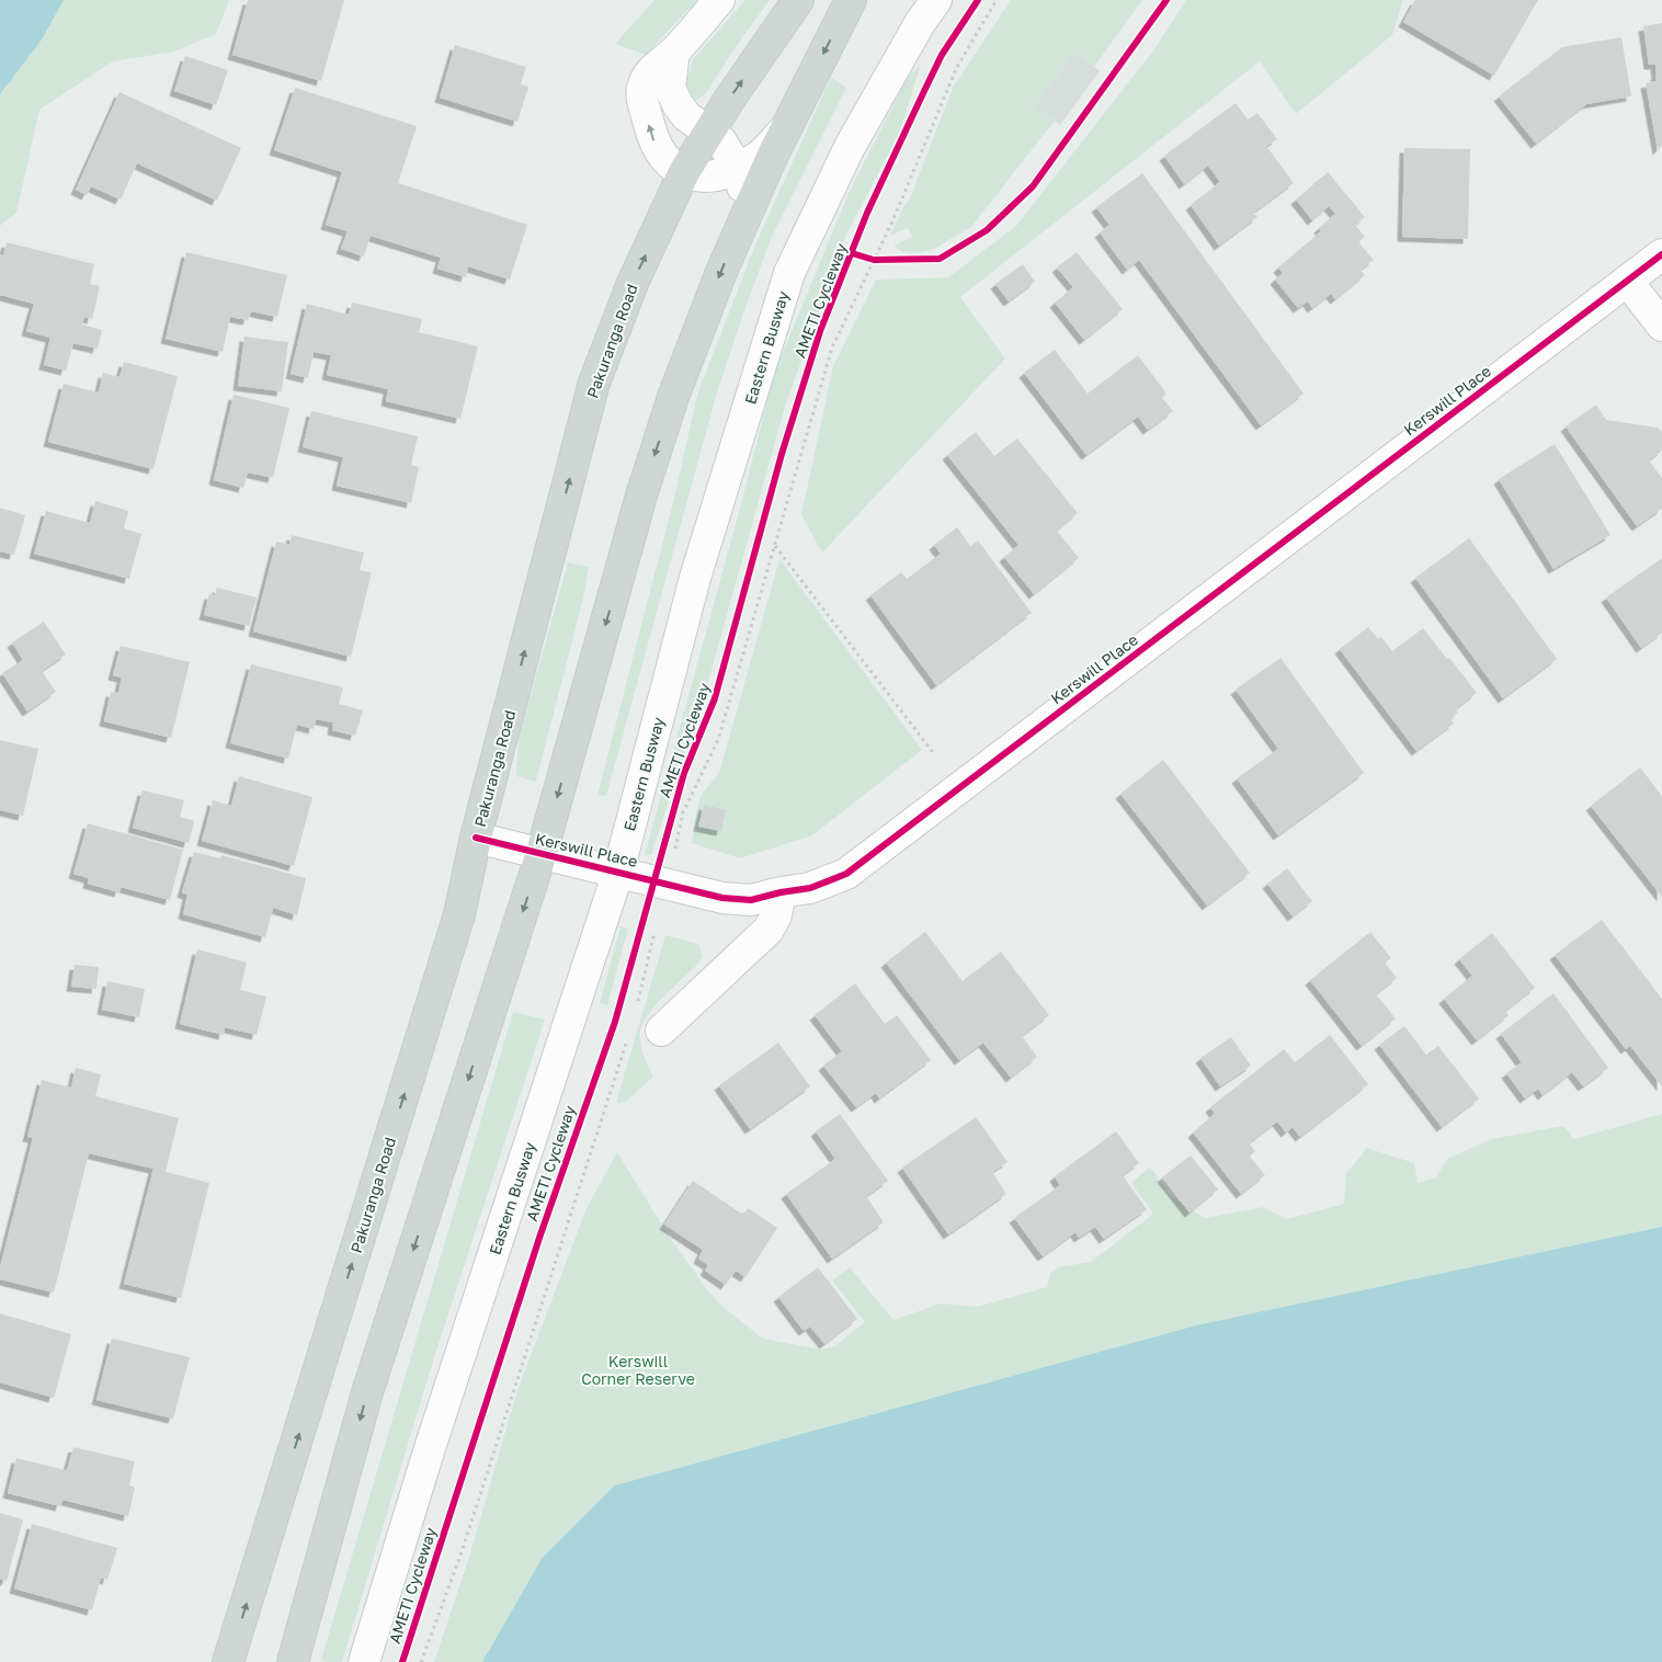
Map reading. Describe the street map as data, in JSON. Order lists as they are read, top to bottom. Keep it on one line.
{"streets":{"main road":["Pakuranga Road"],"street":["Eastern Busway","Kerswill Place"],"cycle path":["AMETI Cycleway"]},"crossings":[["Pakuranga Road","Kerswill Place"],["Eastern Busway","Kerswill Place"]],"parks":["Kerswill Corner Reserve"]}
